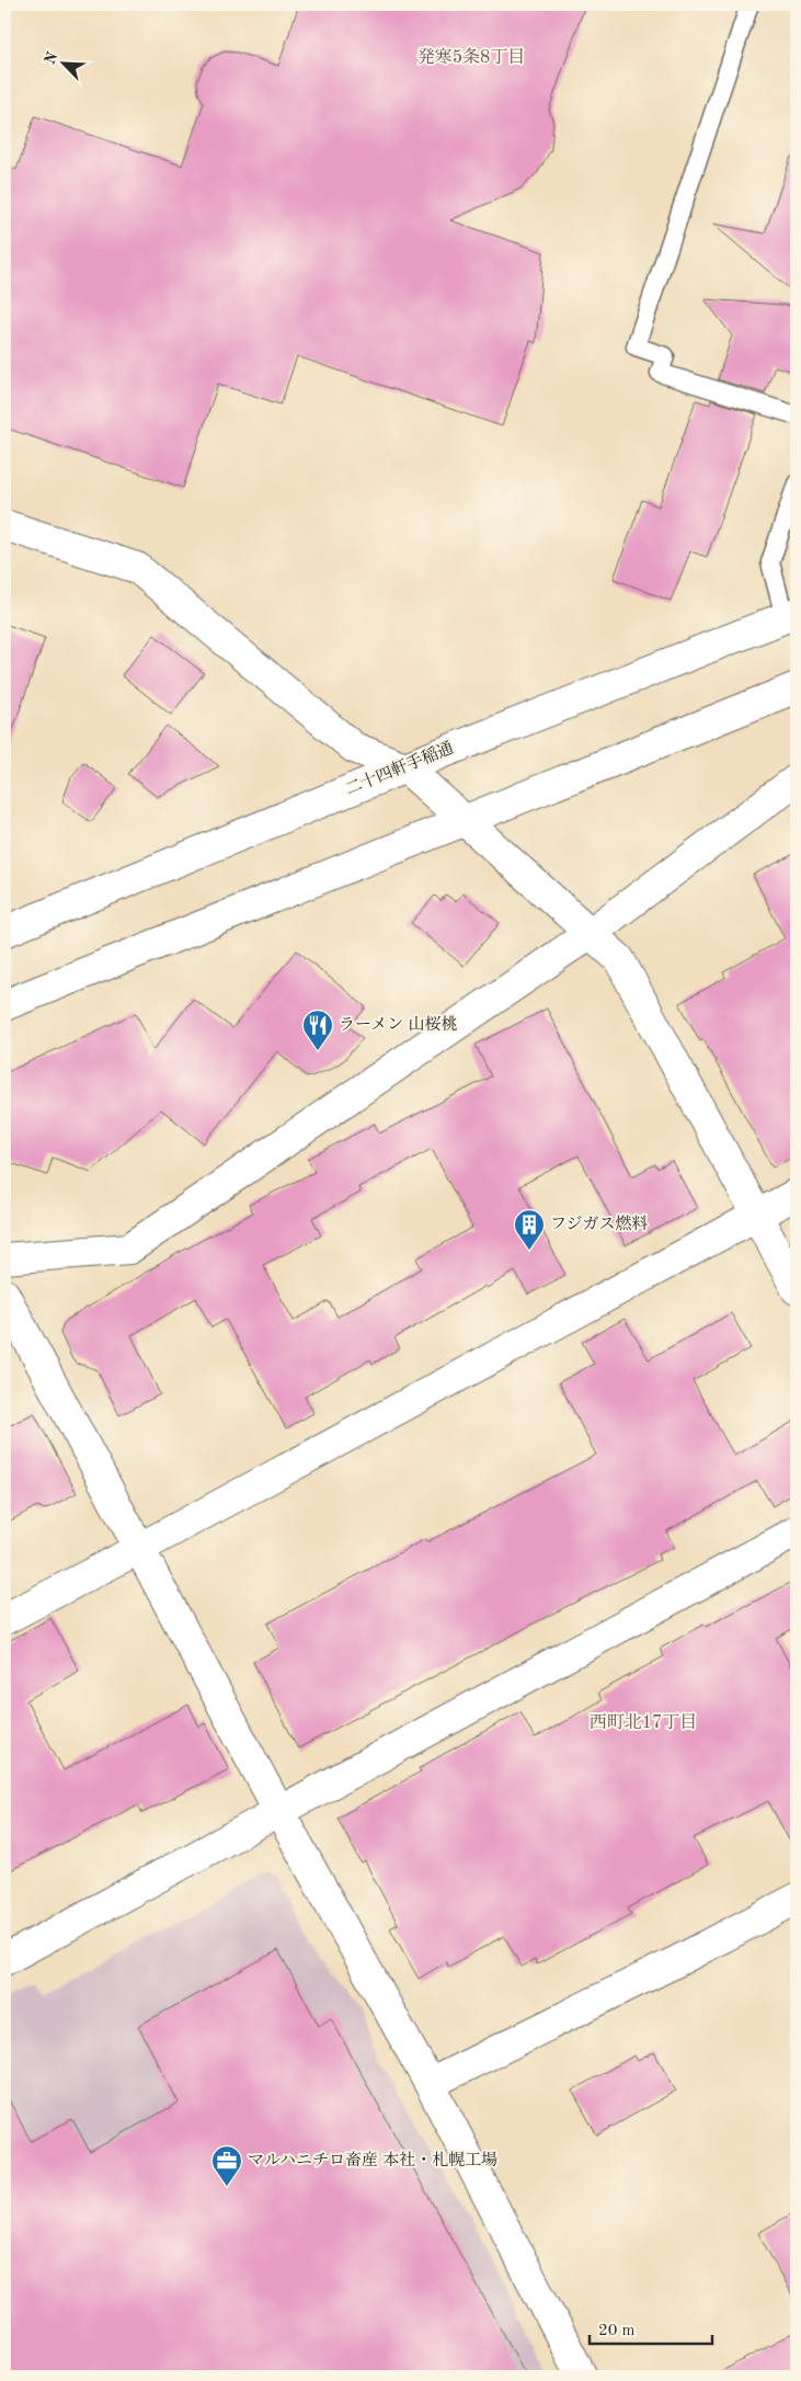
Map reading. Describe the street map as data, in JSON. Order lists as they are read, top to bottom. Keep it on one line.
{"streets":{"street":["二十四軒手稲通"]},"districts":["発寒5条8丁目","西町北17丁目"],"places":{"restaurant":["ラーメン 山桜桃"],"building":["フジガス燃料"],"office":["マルハニチロ畜産 本社・札幌工場"]},"scale_bar":"20 m","north":"top left"}
